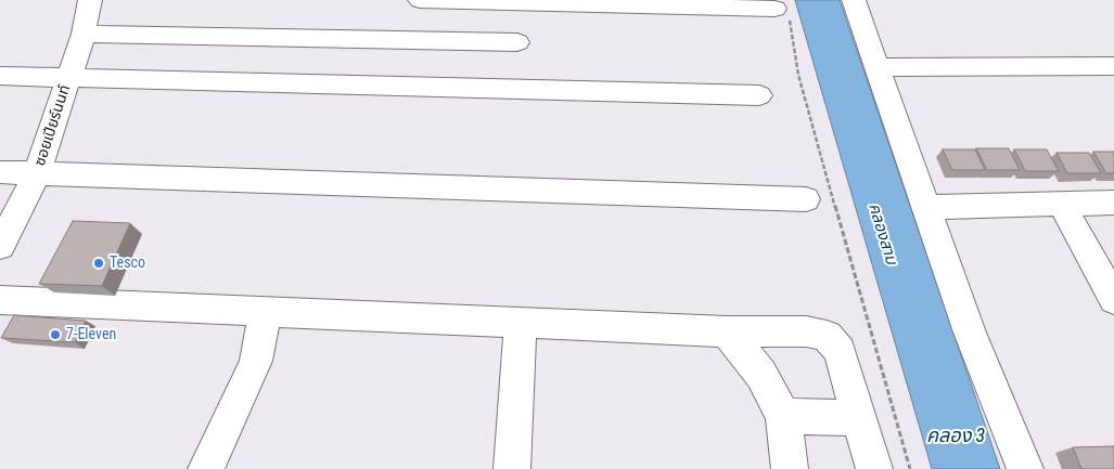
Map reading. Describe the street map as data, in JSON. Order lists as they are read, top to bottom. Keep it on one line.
{"streets":{"street":["ซอยเปียร์นนท์"]},"water":["คลองสาม","คลอง 3"],"places":["Tesco","7-Eleven"]}
